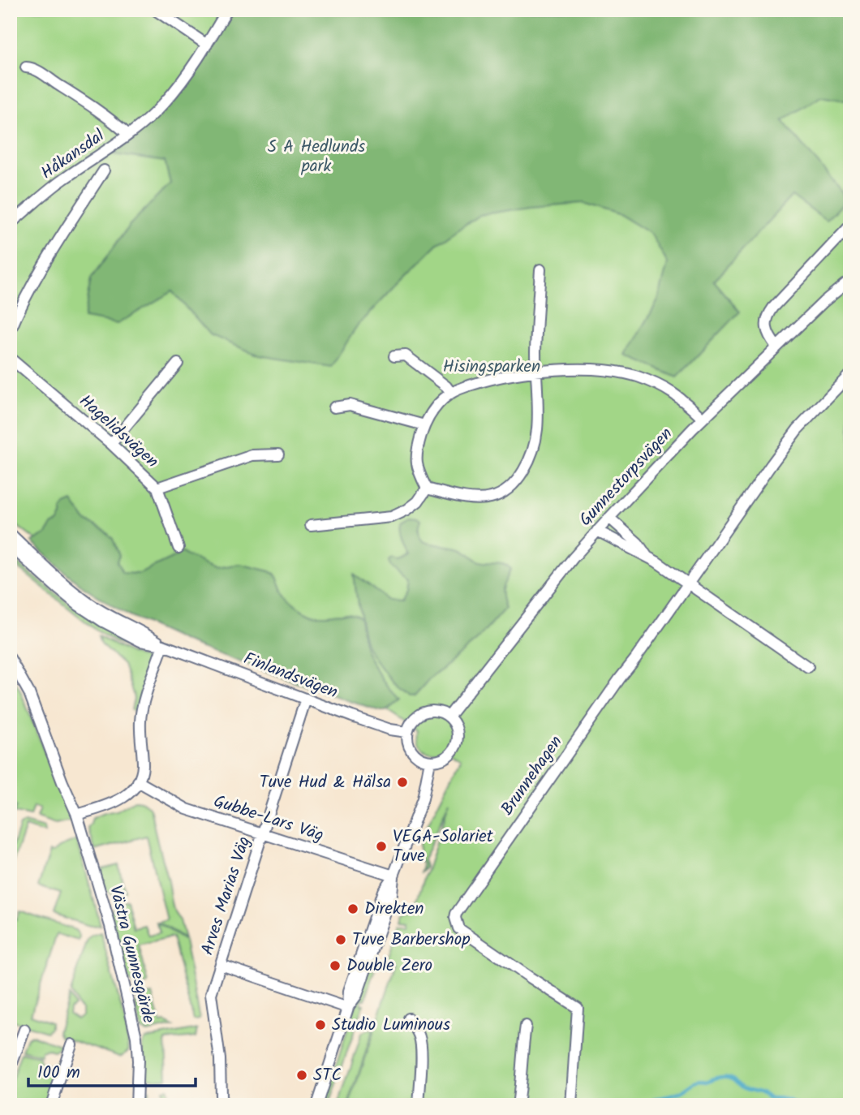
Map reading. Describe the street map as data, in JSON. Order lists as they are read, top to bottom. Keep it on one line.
{"streets":{"street":["Håkansdal","Hagelidsvägen","Gunnestorpsvägen","Finlandsvägen","Brunnehagen","Gubbe-Lars Väg","Arves Marias Väg","Västra Gunnesgärde"]},"crossings":[["Gunnestorpsvägen","Finlandsvägen"],["Finlandsvägen","Arves Marias Väg"],["Gubbe-Lars Väg","Arves Marias Väg"]],"parks":["S A Hedlunds park","Hisingsparken"],"places":["Tuve Hud & Hälsa","VEGA-Solariet Tuve","Direkten","Tuve Barbershop","Double Zero","Studio Luminous","STC"],"scale_bar":"100 m"}
